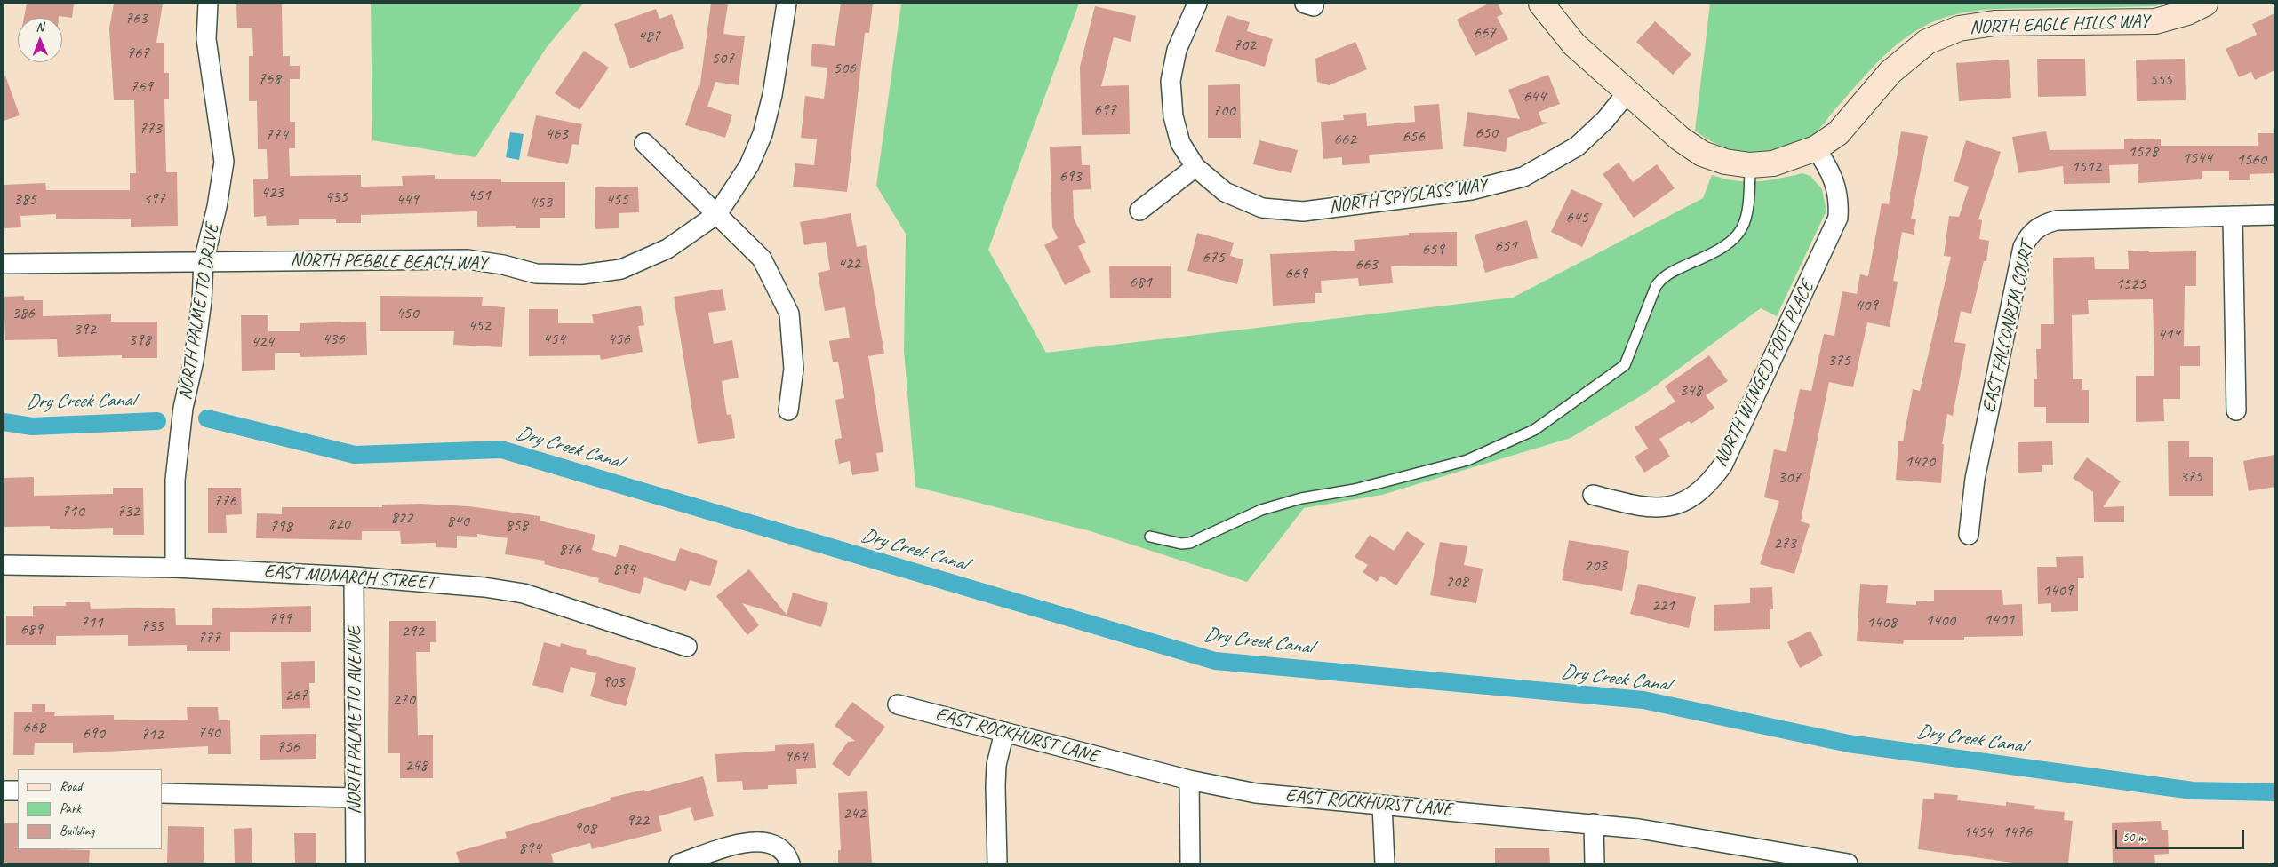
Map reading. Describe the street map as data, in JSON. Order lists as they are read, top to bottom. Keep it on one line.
{"streets":{"street":["NORTH EAGLE HILLS WAY","NORTH SPYGLASS WAY","NORTH PEBBLE BEACH WAY","NORTH PALMETTO DRIVE","EAST FALCONRIM COURT","NORTH WINGED FOOT PLACE","EAST MONARCH STREET","NORTH PALMETTO AVENUE","EAST ROCKHURST LANE"]},"crossings":[["NORTH EAGLE HILLS WAY","NORTH SPYGLASS WAY"],["NORTH EAGLE HILLS WAY","NORTH WINGED FOOT PLACE"],["NORTH PEBBLE BEACH WAY","NORTH PALMETTO DRIVE"],["NORTH PALMETTO DRIVE","EAST MONARCH STREET"],["EAST MONARCH STREET","NORTH PALMETTO AVENUE"]],"water":["Dry Creek Canal"],"house_numbers":["763","667","487","702","767","507","506","768","555","769","644","697","700","773","650","463","774","656","662","1528","1544","1560","1512","693","423","451","435","397","385","449","455","453","645","651","659","675","422","663","669","681","1525","409","386","450","452","392","419","436","454","456","398","424","375","348","1420","375","307","776","710","732","822","840","820","858","798","273","876","203","894","208","1409","221","799","1401","1400","711","1408","733","689","292","777","903","267","270","668","740","690","712","756","964","248","242","922","908","1454","1476","894"],"legend":["Road","Park","Building"],"scale_bar":"50 m","north":"top"}
